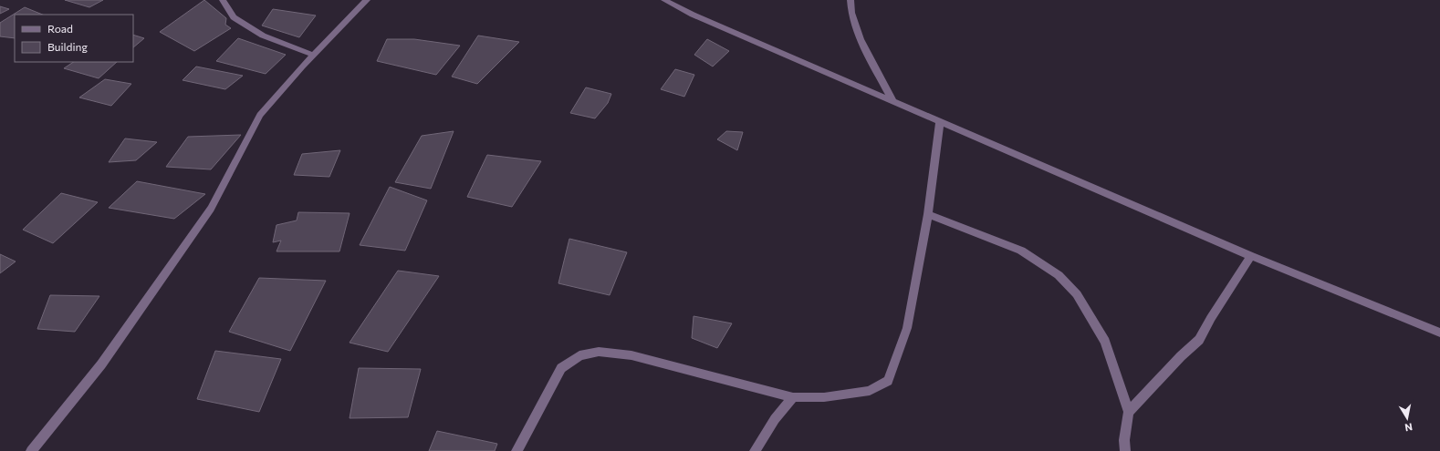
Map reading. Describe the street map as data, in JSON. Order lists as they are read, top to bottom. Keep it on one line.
{"legend":["Road","Building"],"north":"bottom"}
